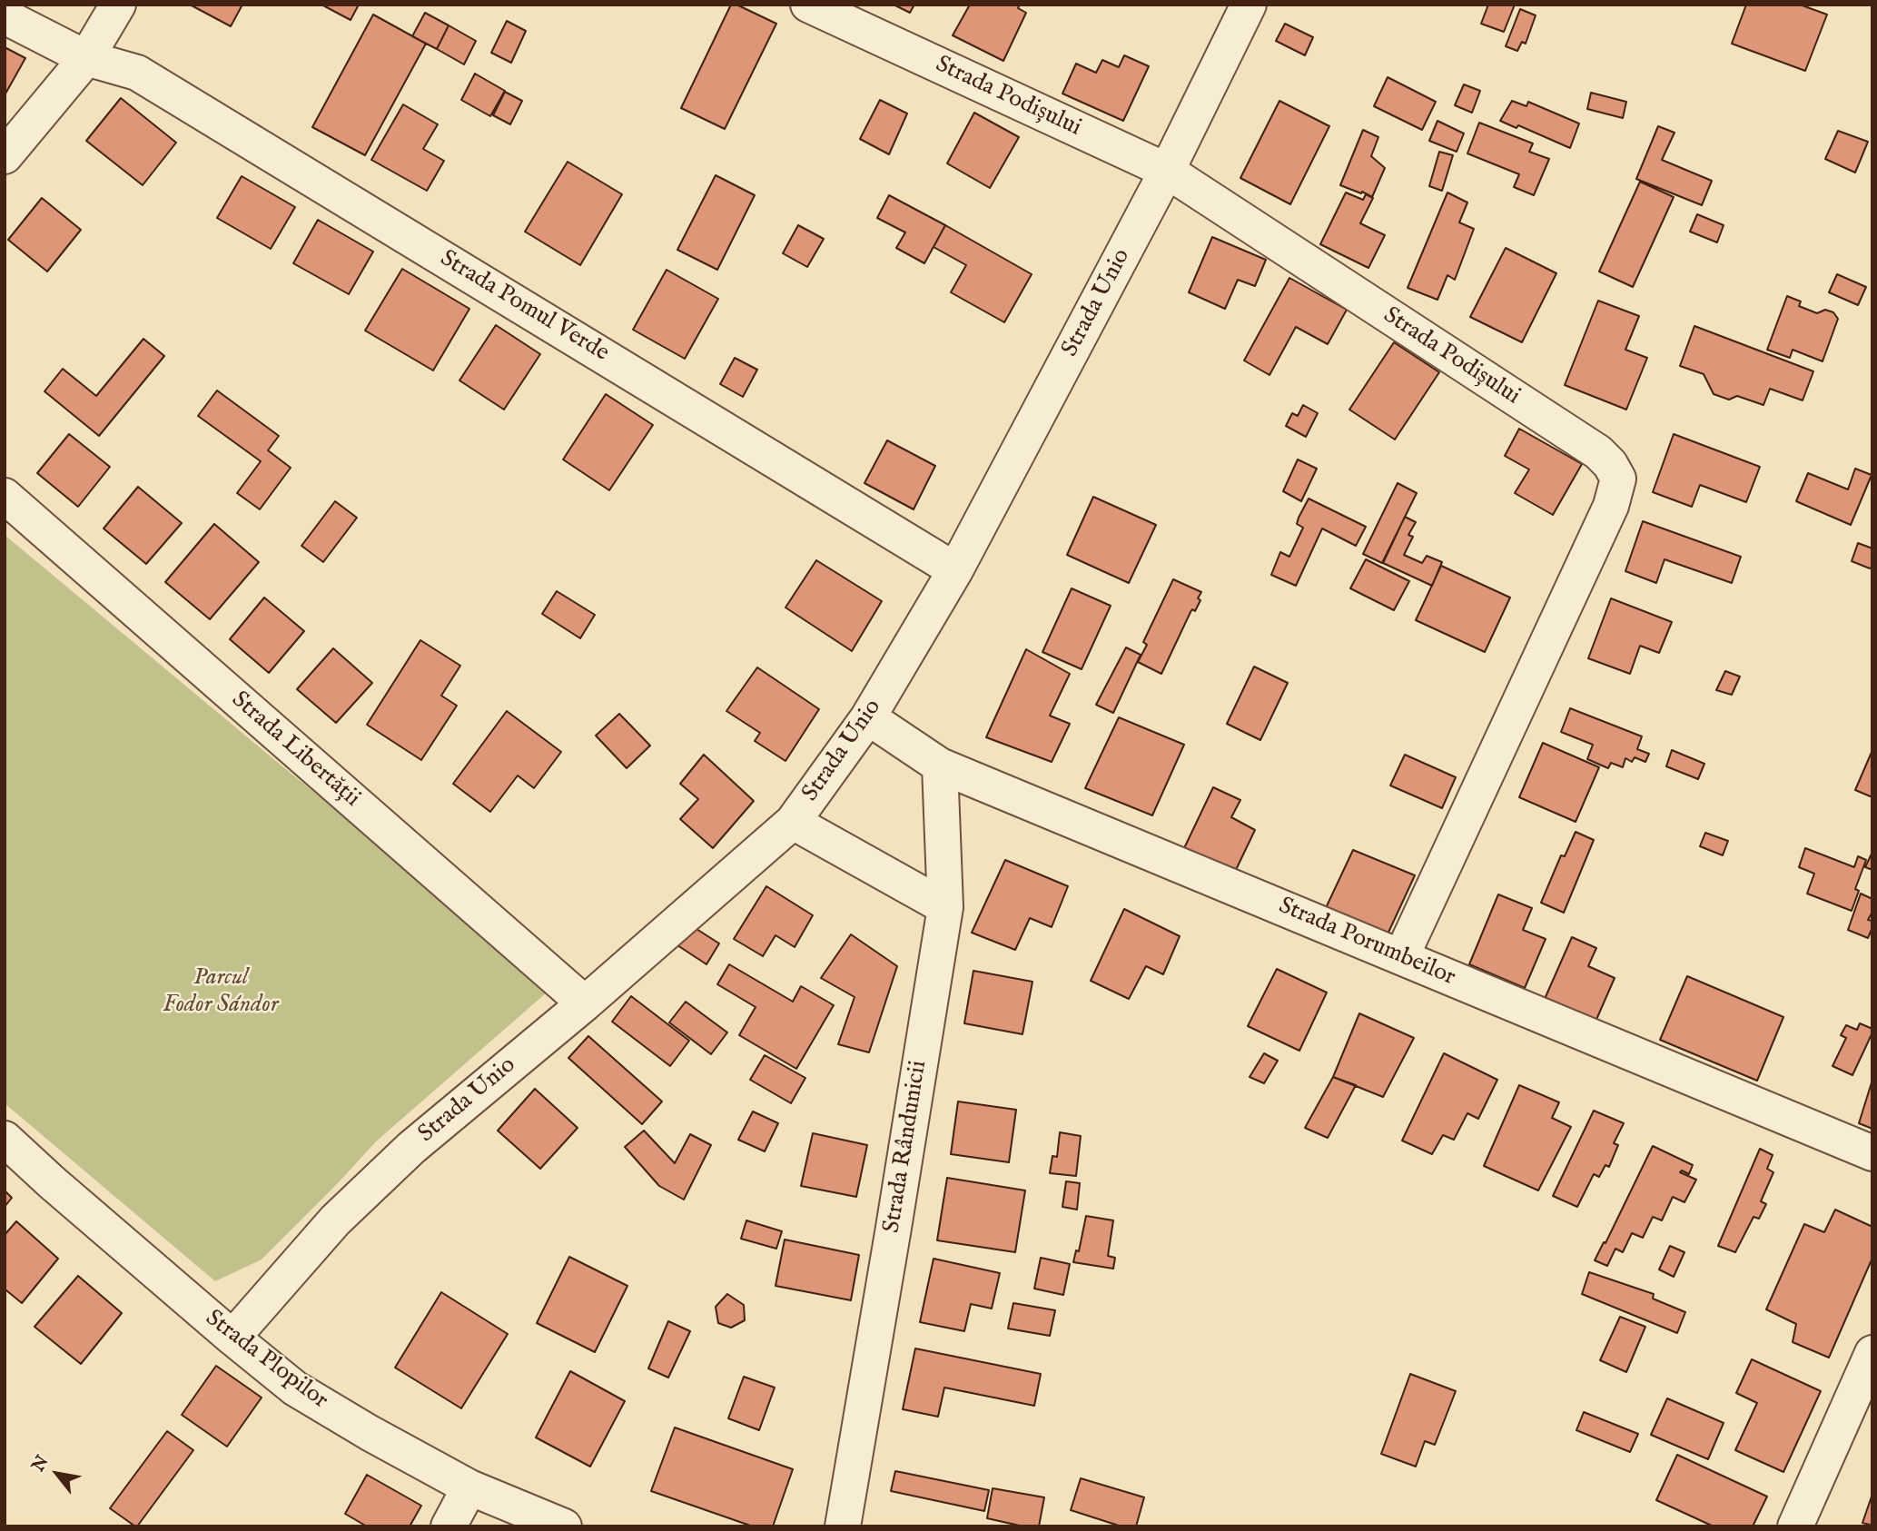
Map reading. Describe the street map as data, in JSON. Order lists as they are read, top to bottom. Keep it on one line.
{"streets":{"street":["Strada Podișului","Strada Unio","Strada Pomul Verde","Strada Libertății","Strada Porumbeilor","Strada Rândunicii","Strada Plopilor"]},"crossings":[["Strada Podișului","Strada Unio"],["Strada Podișului","Strada Porumbeilor"],["Strada Unio","Strada Pomul Verde"],["Strada Unio","Strada Libertății"],["Strada Unio","Strada Porumbeilor"],["Strada Unio","Strada Plopilor"],["Strada Porumbeilor","Strada Rândunicii"]],"parks":["Parcul Fodor Sándor"],"north":"top left"}
